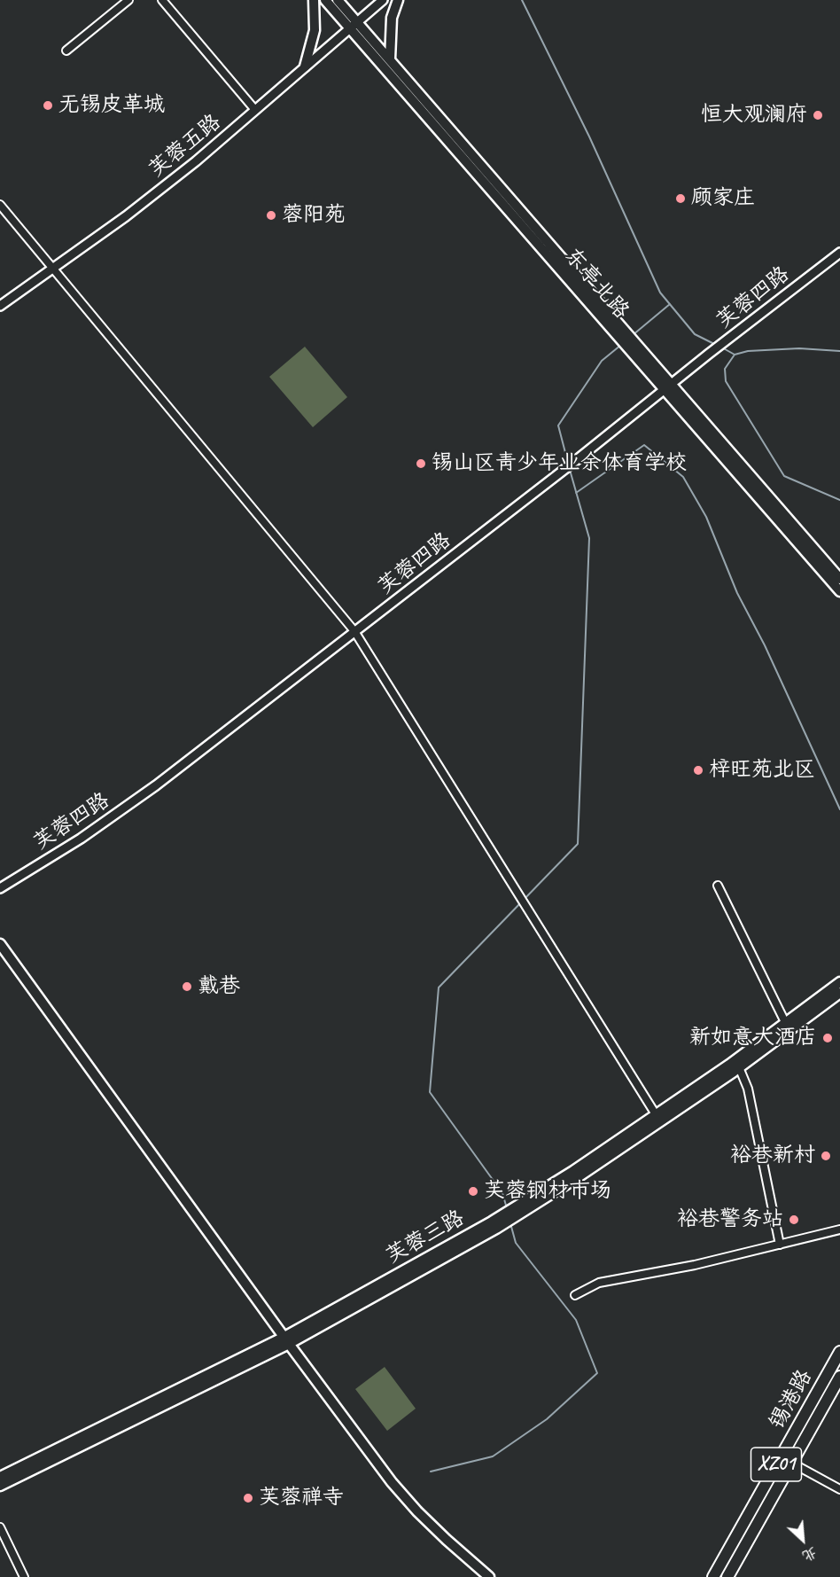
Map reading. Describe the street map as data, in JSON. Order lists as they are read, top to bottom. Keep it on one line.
{"streets":{"main road":["东亭北路","芙蓉三路","锡港路","XZ01"],"street":["芙蓉五路","芙蓉四路"]},"crossings":[["芙蓉五路","东亭北路"],["东亭北路","芙蓉四路"]],"places":["无锡皮革城","恒大观澜府","顾家庄","蓉阳苑","锡山区青少年业余体育学校","梓旺苑北区","戴巷","新如意大酒店","裕巷新村","芙蓉钢材市场","裕巷警务站","芙蓉禅寺"],"north":"bottom right"}
